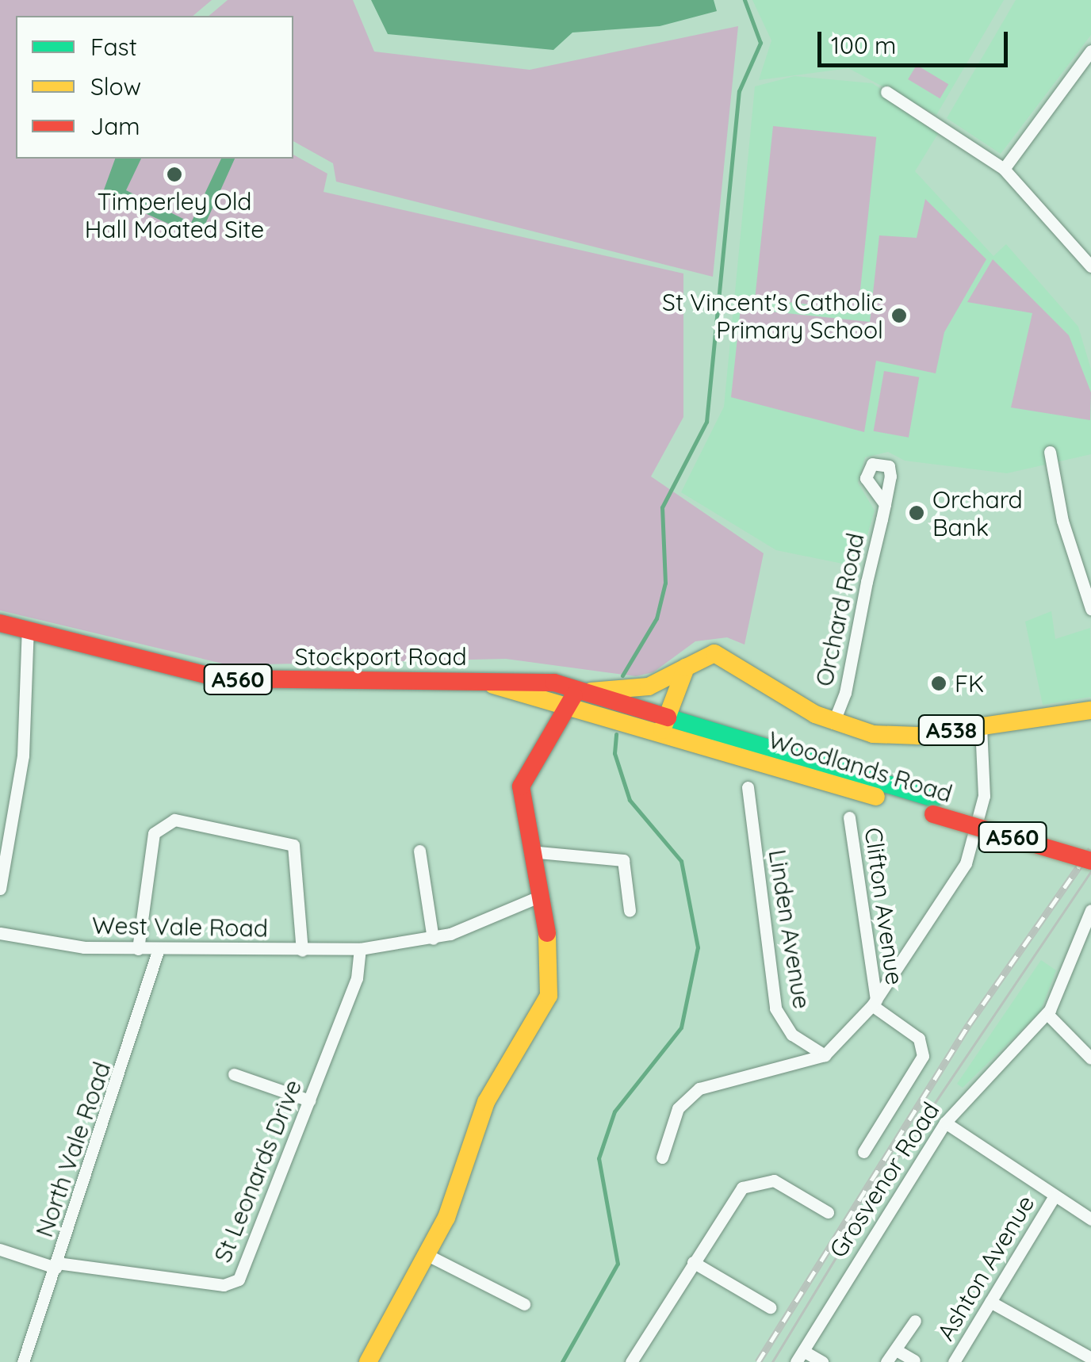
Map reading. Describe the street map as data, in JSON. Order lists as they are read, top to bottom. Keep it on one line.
{"streets":{"main road":["Stockport Road","A560","A538","Woodlands Road"],"street":["Orchard Road","Clifton Avenue","West Vale Road","Linden Avenue","North Vale Road","St Leonards Drive","Grosvenor Road","Ashton Avenue"]},"crossings":[["Orchard Road","A538"],["Stockport Road","Woodlands Road"],["West Vale Road","North Vale Road"],["West Vale Road","St Leonards Drive"],["North Vale Road","St Leonards Drive"]],"places":["Timperley Old Hall Moated Site","St Vincent's Catholic Primary School","Orchard Bank","FK"],"legend":["Fast","Slow","Jam"],"scale_bar":"100 m"}
